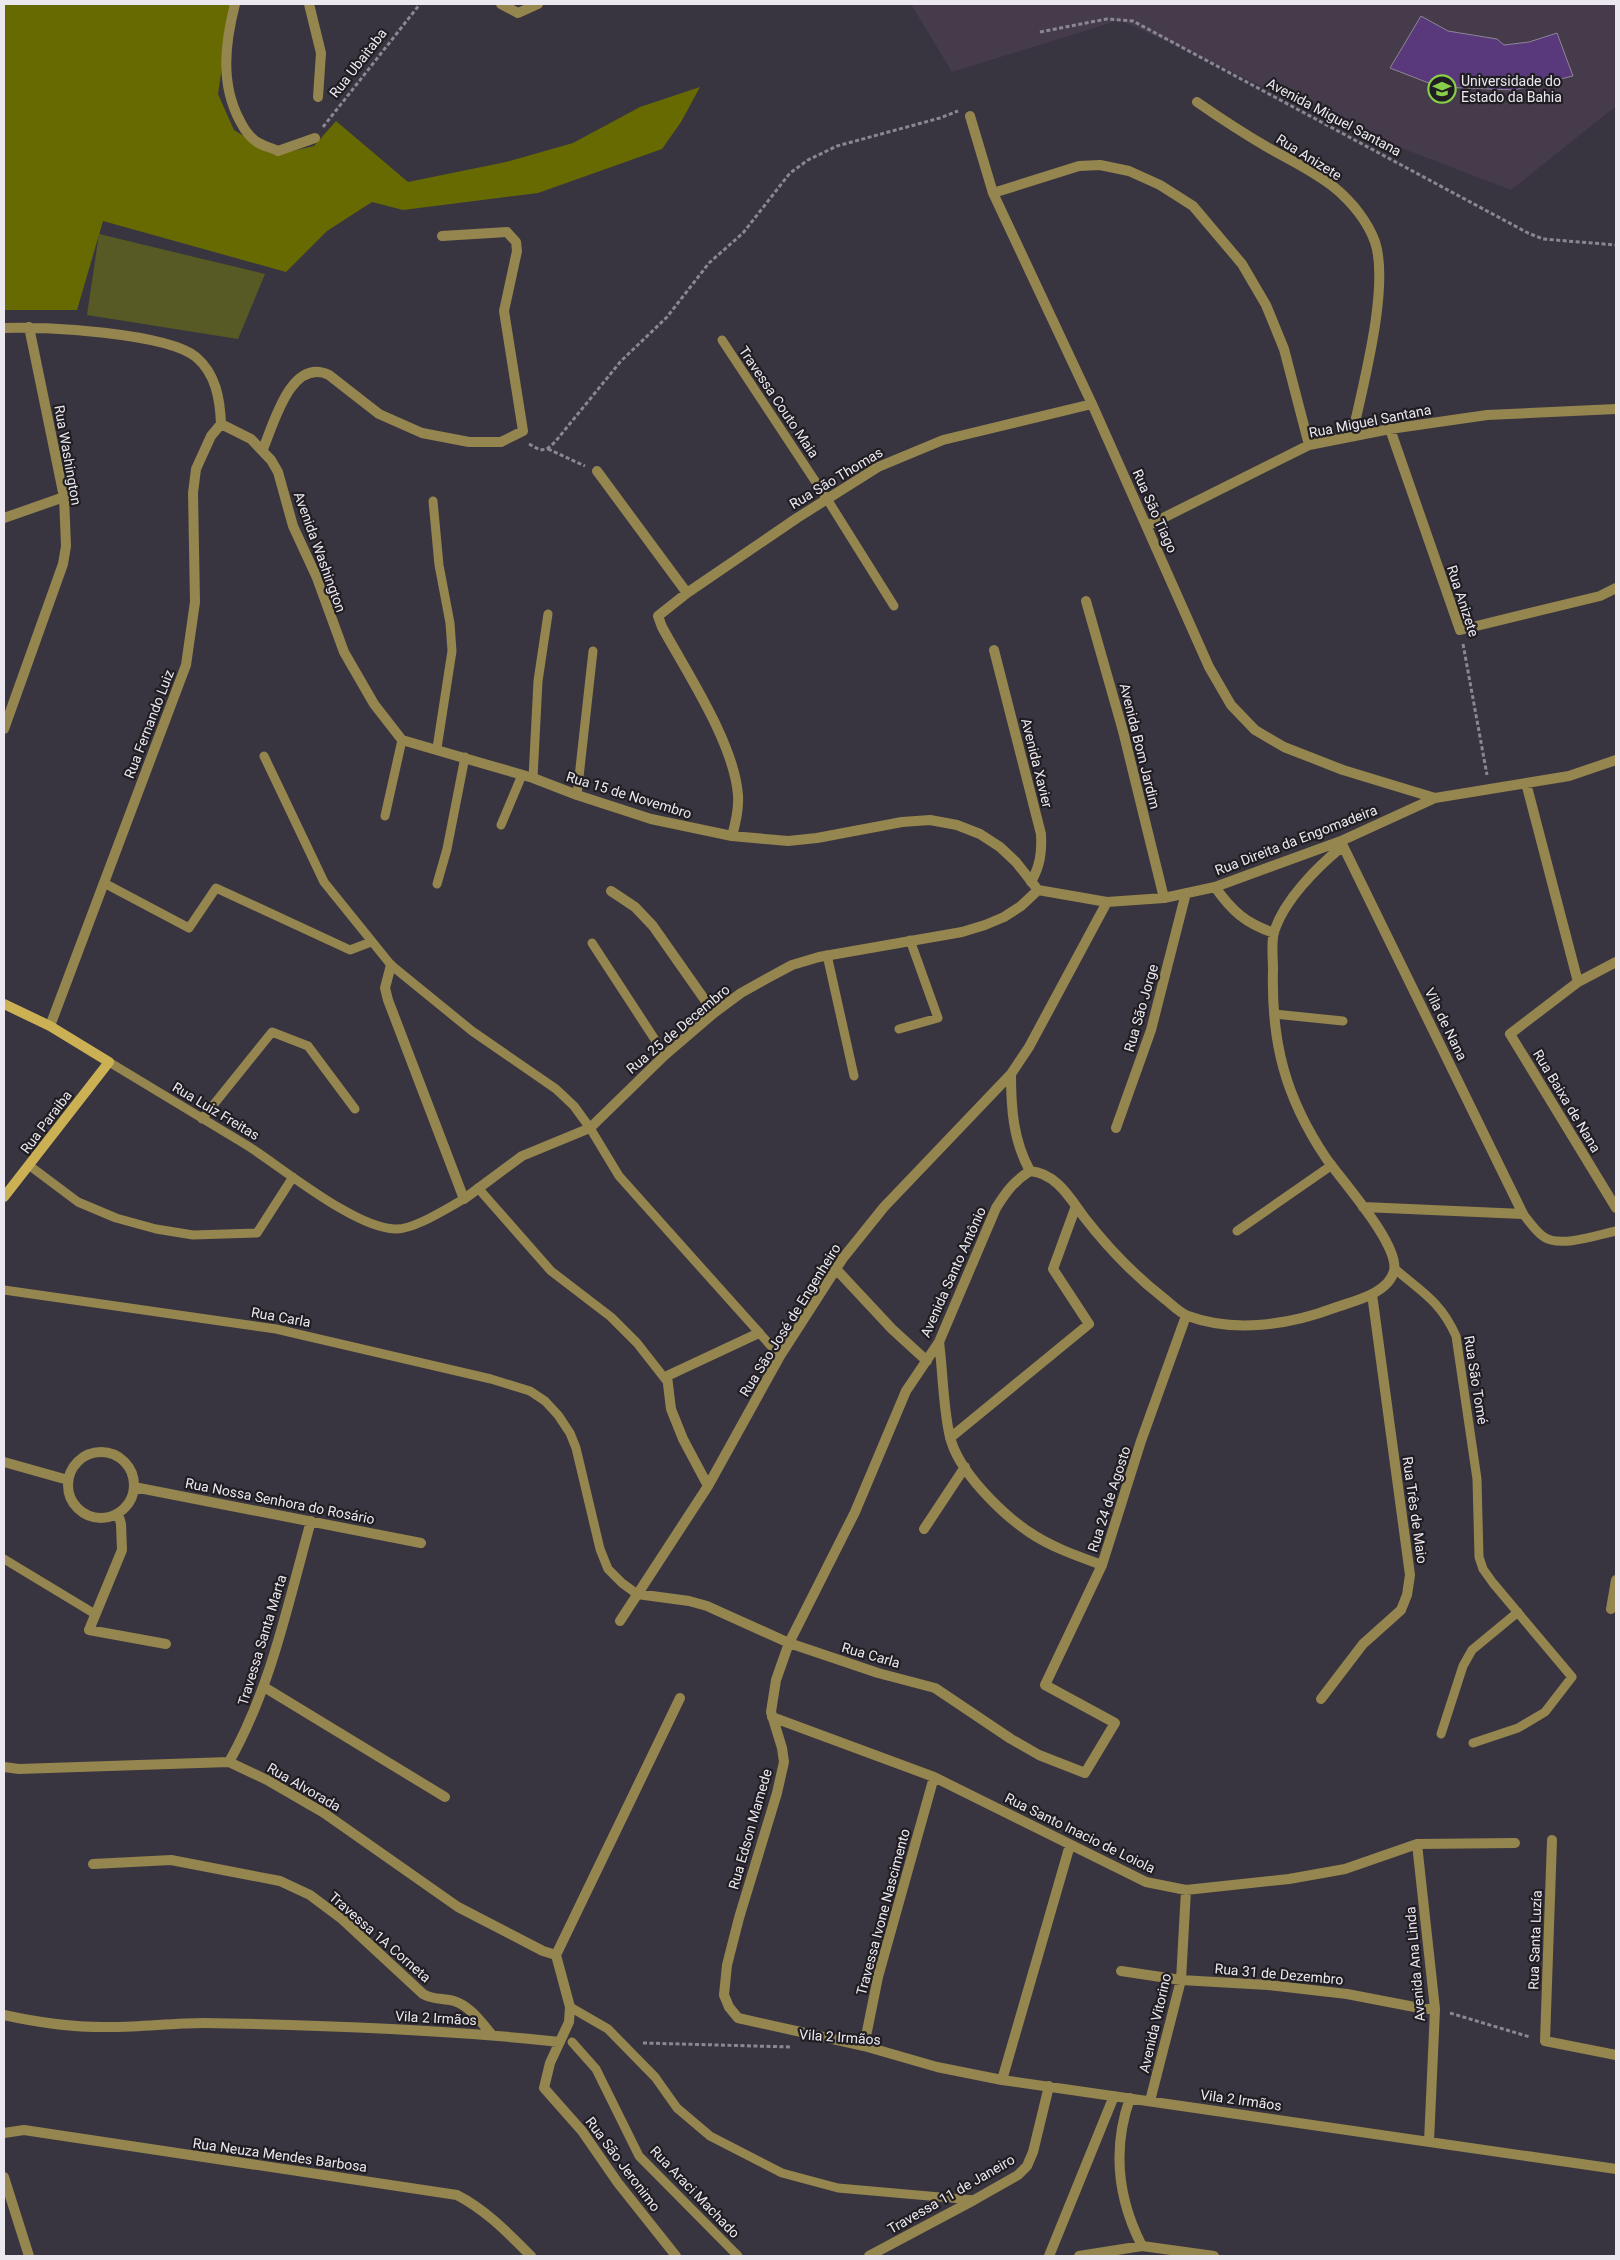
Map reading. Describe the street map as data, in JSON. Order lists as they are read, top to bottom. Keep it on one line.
{"streets":{"street":["Rua Anizete","Rua Miguel Santana","Rua Washington","Rua São Thomas","Rua São Tiago","Avenida Washington","Rua Fernando Luiz","Avenida Bom Jardim","Avenida Xavier","Rua 15 de Novembro","Rua Direita da Engomadeira","Rua São Jorge","Vila de Nana","Rua 25 de Decembro","Rua Baixa de Nana","Rua Luiz Freitas","Rua Paraiba","Avenida Santo Antônio","Rua Carla","Rua São José de Engenheiro","Rua 24 de Agosto","Rua Nossa Senhora do Rosário","Rua Três de Maio","Travessa Santa Marta","Rua Alvorada","Rua Edson Mamede","Rua Santo Inacio de Loiola","Travessa Ivone Nascimento","Travessa 1A Corneta","Rua Santa Luzía","Avenida Ana Linda","Rua 31 de Dezembro","Vila 2 Irmãos","Avenida Vitorino","Rua Neuza Mendes Barbosa","Rua São Jeronimo","Travessa 11 de Janeiro"],"lane":["Travessa Couto Maia","Rua São Tomé","Rua Araci Machado"],"path":["Rua Ubaitaba","Avenida Miguel Santana"]},"crossings":[["Rua Anizete","Rua Miguel Santana"],["Rua Anizete","Rua Direita da Engomadeira"],["Travessa Couto Maia","Rua São Thomas"],["Rua Miguel Santana","Rua São Tiago"],["Rua São Thomas","Rua São Tiago"],["Rua São Thomas","Rua 15 de Novembro"],["Rua São Tiago","Rua Direita da Engomadeira"],["Avenida Washington","Rua Fernando Luiz"],["Avenida Washington","Rua 15 de Novembro"],["Rua Fernando Luiz","Rua Luiz Freitas"],["Avenida Bom Jardim","Rua Direita da Engomadeira"],["Avenida Xavier","Rua 15 de Novembro"],["Avenida Xavier","Rua Direita da Engomadeira"],["Avenida Xavier","Rua 25 de Decembro"],["Rua 15 de Novembro","Rua Direita da Engomadeira"],["Rua 15 de Novembro","Rua 25 de Decembro"],["Rua Direita da Engomadeira","Rua São Jorge"],["Rua Direita da Engomadeira","Vila de Nana"],["Rua Direita da Engomadeira","Rua 25 de Decembro"],["Rua Direita da Engomadeira","Rua São José de Engenheiro"],["Rua 25 de Decembro","Rua Luiz Freitas"],["Rua Luiz Freitas","Rua Paraiba"],["Avenida Santo Antônio","Rua Carla"],["Avenida Santo Antônio","Rua Edson Mamede"],["Rua Carla","Rua São José de Engenheiro"],["Rua Carla","Rua 24 de Agosto"],["Rua Carla","Rua Edson Mamede"],["Rua Nossa Senhora do Rosário","Travessa Santa Marta"],["Travessa Santa Marta","Rua Alvorada"],["Rua Edson Mamede","Rua Santo Inacio de Loiola"],["Rua Edson Mamede","Vila 2 Irmãos"],["Rua Santo Inacio de Loiola","Travessa Ivone Nascimento"],["Rua Santo Inacio de Loiola","Avenida Ana Linda"],["Rua Santo Inacio de Loiola","Avenida Vitorino"],["Travessa Ivone Nascimento","Vila 2 Irmãos"],["Travessa 1A Corneta","Vila 2 Irmãos"],["Avenida Ana Linda","Rua 31 de Dezembro"],["Avenida Ana Linda","Vila 2 Irmãos"],["Rua 31 de Dezembro","Avenida Vitorino"],["Vila 2 Irmãos","Avenida Vitorino"],["Vila 2 Irmãos","Rua São Jeronimo"],["Vila 2 Irmãos","Travessa 11 de Janeiro"]],"places":{"school or university":["Universidade do Estado da Bahia"]}}
